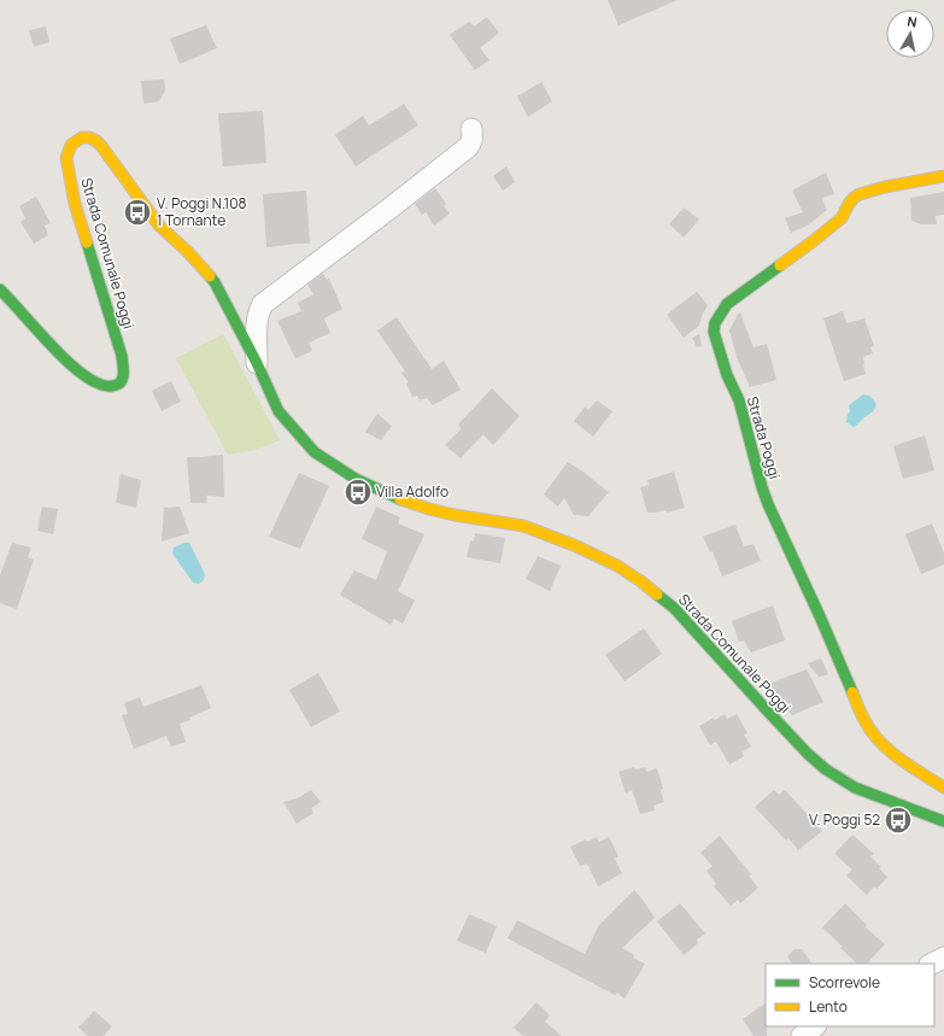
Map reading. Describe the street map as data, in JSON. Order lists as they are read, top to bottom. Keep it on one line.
{"streets":{"main road":["Strada Comunale Poggi","Strada Poggi"]},"places":{"bus stop":["V. Poggi N.108 1 Tornante","Villa Adolfo","V. Poggi 52"]},"legend":["Scorrevole","Lento"],"north":"top"}
